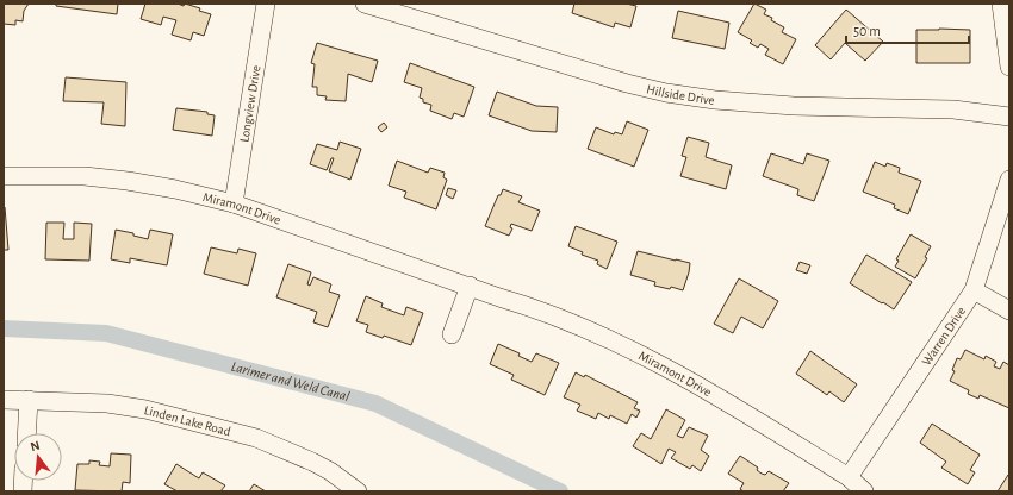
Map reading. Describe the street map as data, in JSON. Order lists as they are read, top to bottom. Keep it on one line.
{"streets":{"street":["Hillside Drive","Longview Drive","Miramont Drive","Warren Drive","Linden Lake Road"]},"crossings":[["Longview Drive","Miramont Drive"],["Miramont Drive","Warren Drive"]],"water":["Larimer and Weld Canal"],"scale_bar":"50 m","north":"top"}
